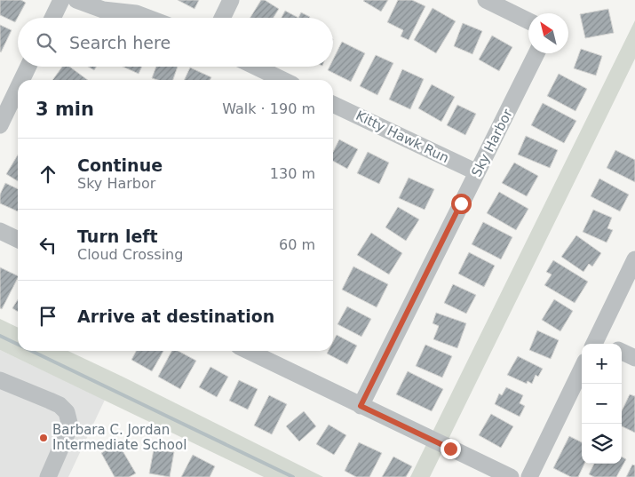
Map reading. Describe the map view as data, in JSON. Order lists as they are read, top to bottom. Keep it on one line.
{"streets":{"street":["Kitty Hawk Run","Sky Harbor"]},"crossings":[["Kitty Hawk Run","Sky Harbor"]],"places":["Barbara C. Jordan Intermediate School"],"north":"top left","page":{"search":"Search here","heading":["3 min","Walk · 190 m"],"list":[["Continue","Sky Harbor","130 m"],["Turn left","Cloud Crossing","60 m"],"Arrive at destination"],"map_buttons":["+","−"]}}
